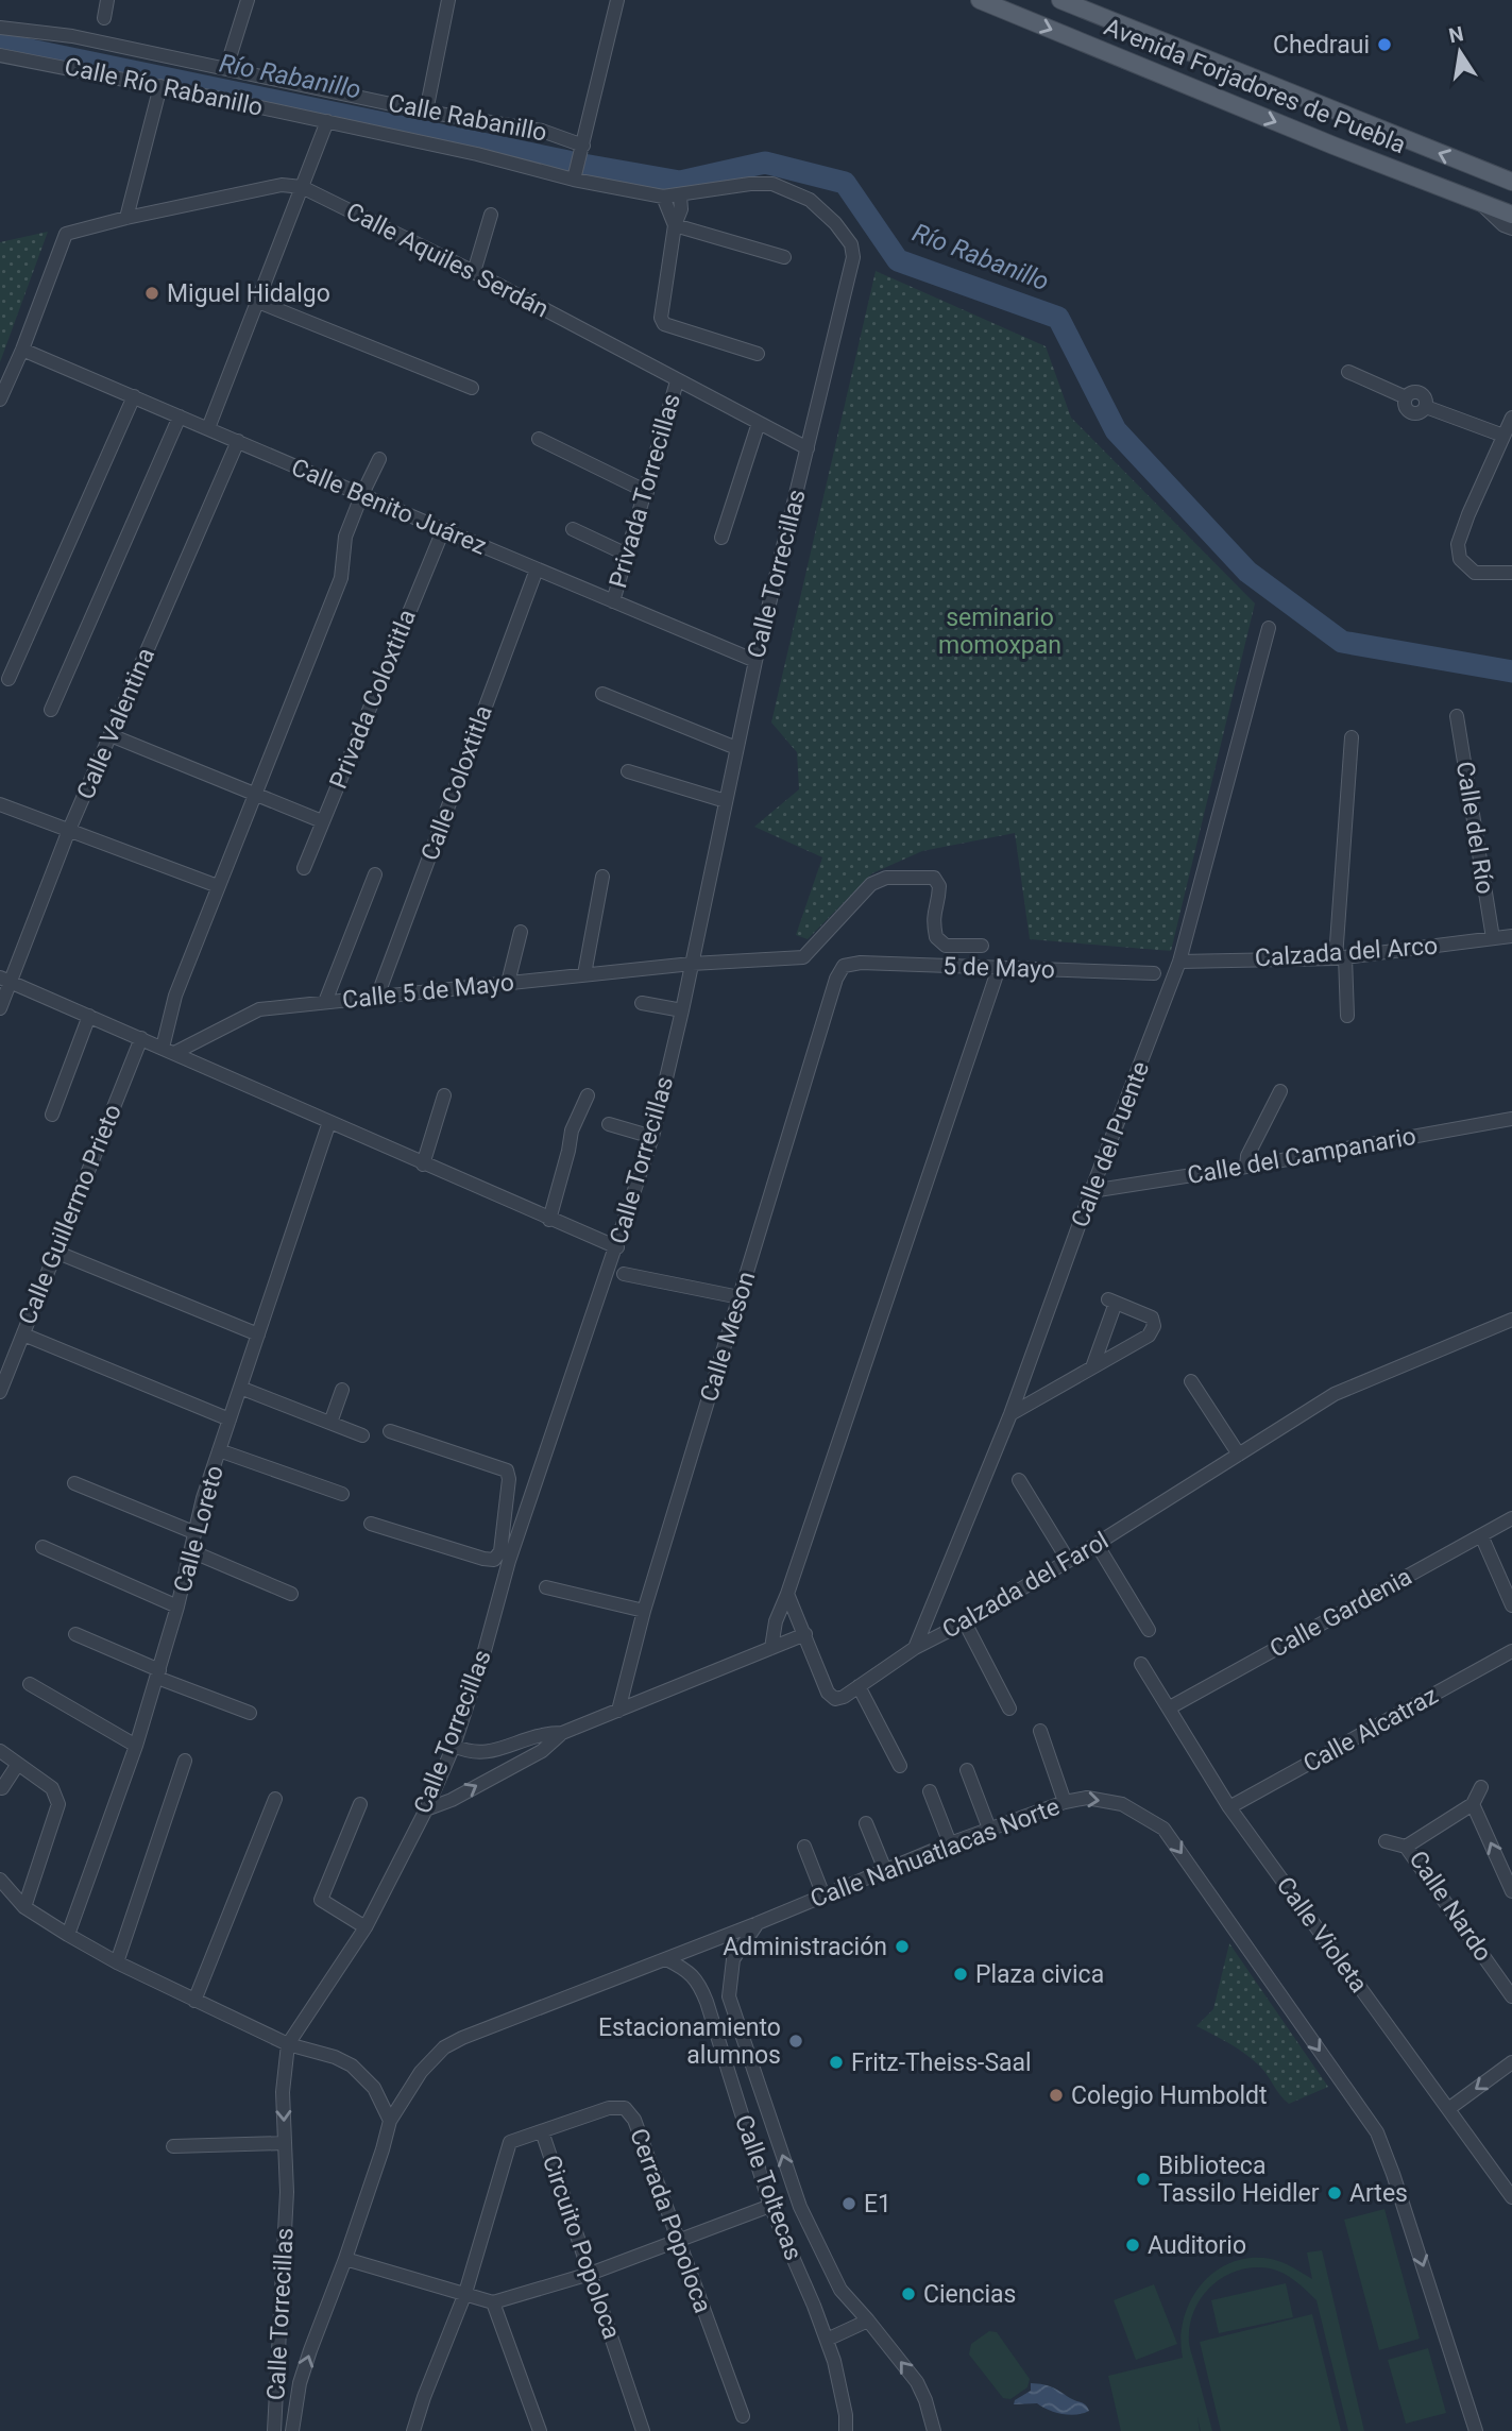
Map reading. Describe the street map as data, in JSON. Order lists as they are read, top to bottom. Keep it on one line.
{"streets":{"main road":["Avenida Forjadores de Puebla"],"street":["Calle Río Rabanillo","Calle Rabanillo","Calle Aquiles Serdán","Privada Torrecillas","Calle Benito Juárez","Calle Torrecillas","Privada Coloxtitla","Calle Valentina","Calle Coloxtitla","Calle del Río","Calzada del Arco","5 de Mayo","Calle 5 de Mayo","Calle del Puente","Calle del Campanario","Calle Guillermo Prieto","Calle Meson","Calle Loreto","Calzada del Farol","Calle Gardenia","Calle Alcatraz","Calle Nahuatlacas Norte","Calle Nardo","Calle Violeta","Calle Toltecas","Cerrada Popoloca","Circuito Popoloca"]},"crossings":[["Calle Río Rabanillo","Calle Torrecillas"],["Calle Aquiles Serdán","Privada Torrecillas"],["Calle Aquiles Serdán","Calle Benito Juárez"],["Calle Aquiles Serdán","Calle Torrecillas"],["Privada Torrecillas","Calle Benito Juárez"],["Calle Benito Juárez","Calle Torrecillas"],["Calle Benito Juárez","Privada Coloxtitla"],["Calle Benito Juárez","Calle Valentina"],["Calle Benito Juárez","Calle Coloxtitla"],["Calle Torrecillas","5 de Mayo"],["Calle Torrecillas","Calle 5 de Mayo"],["Calle Torrecillas","Calle Nahuatlacas Norte"],["Calle Coloxtitla","Calle 5 de Mayo"],["Calle del Río","Calzada del Arco"],["Calzada del Arco","Calle del Puente"],["5 de Mayo","Calle 5 de Mayo"],["5 de Mayo","Calle Meson"],["Calle del Puente","Calle del Campanario"],["Calle del Puente","Calzada del Farol"],["Calle Gardenia","Calle Violeta"],["Calle Alcatraz","Calle Violeta"],["Calle Nahuatlacas Norte","Calle Toltecas"],["Cerrada Popoloca","Circuito Popoloca"]],"one_way":["Calle Nahuatlacas Norte"],"water":["Río Rabanillo"],"parks":["seminario momoxpan"],"places":["Chedraui","Miguel Hidalgo","Administración","Plaza civica","Estacionamiento alumnos","Fritz-Theiss-Saal","Colegio Humboldt","Biblioteca Tassilo Heidler","Artes","E1","Auditorio","Ciencias"],"north":"top"}
